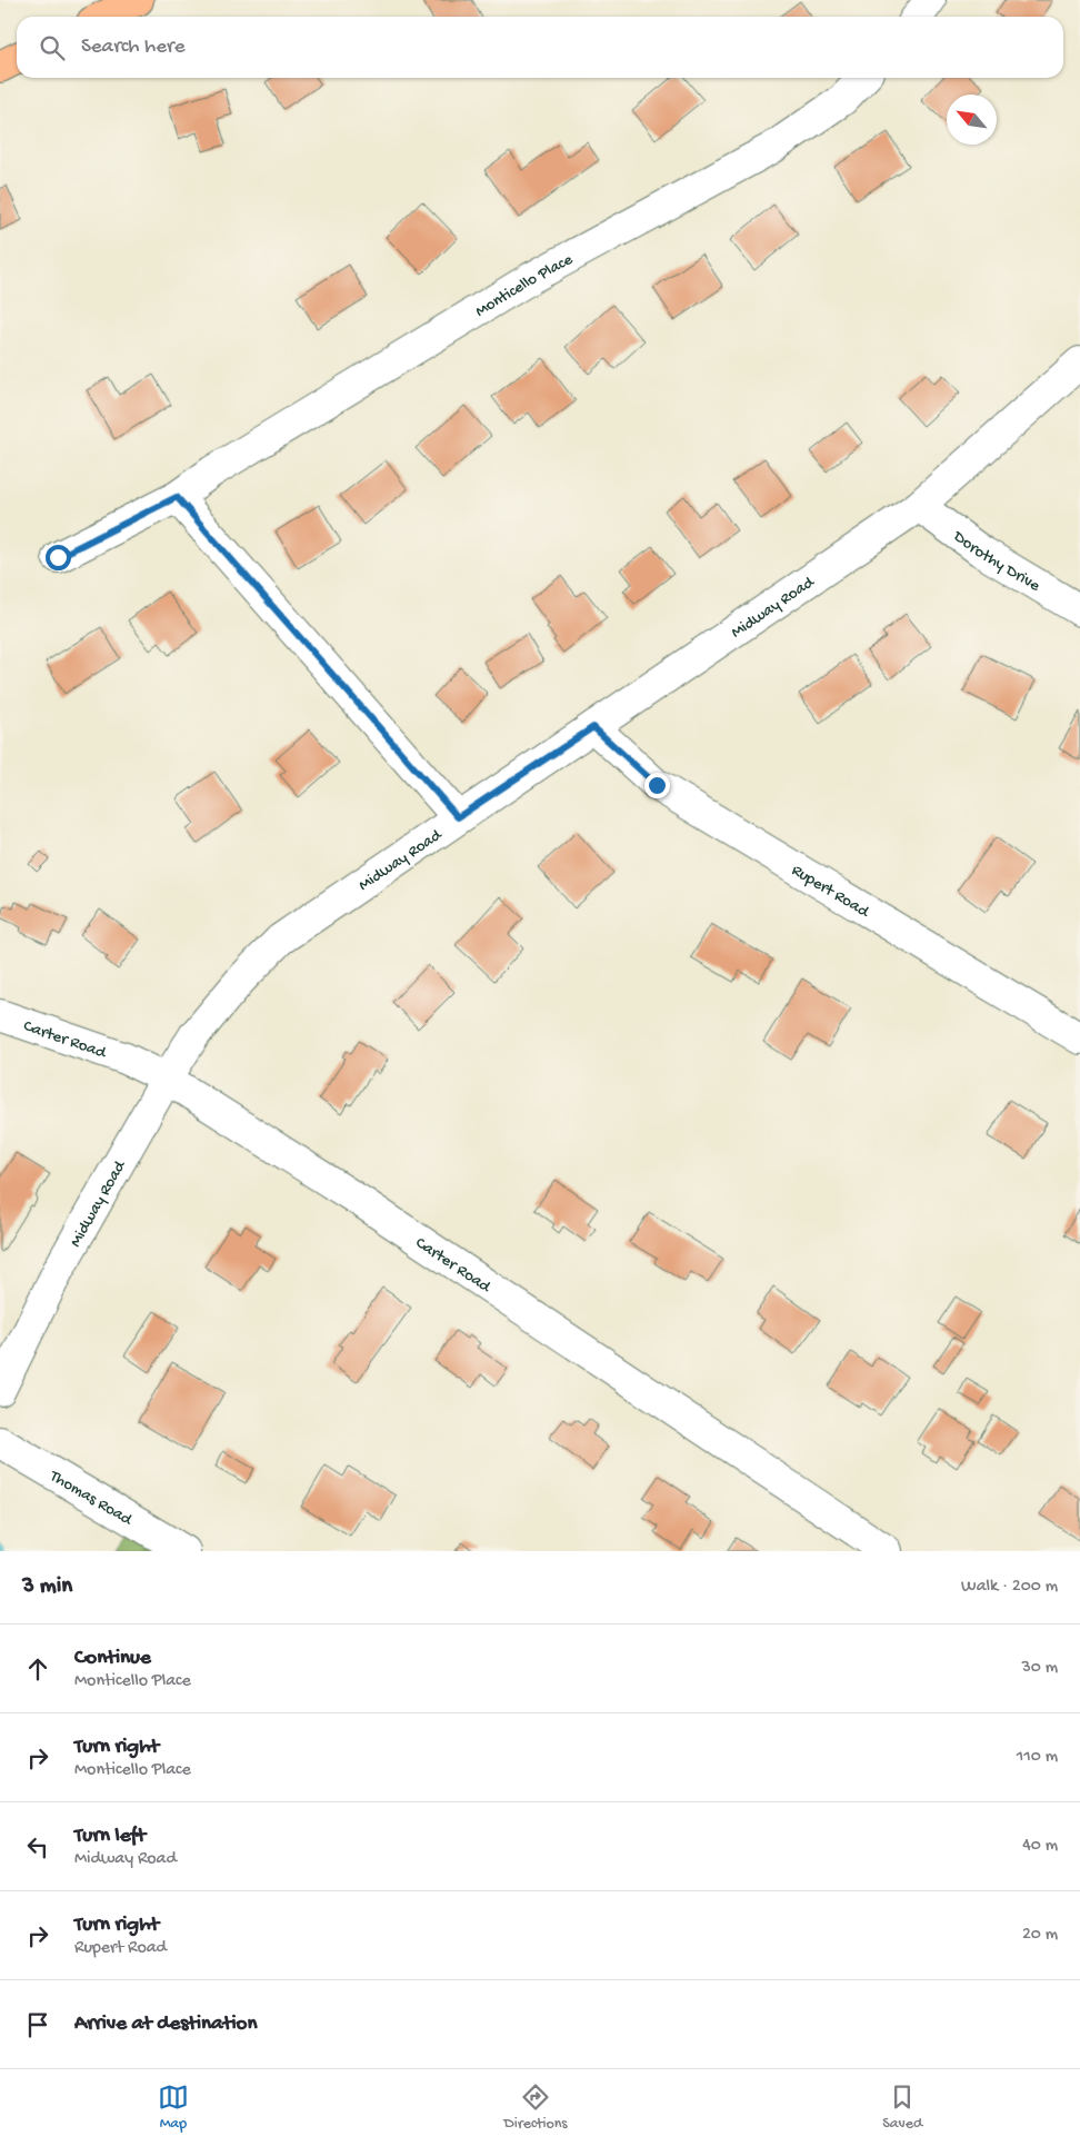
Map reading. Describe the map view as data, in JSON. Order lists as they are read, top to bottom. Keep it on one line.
{"streets":{"street":["Monticello Place","Dorothy Drive","Midway Road","Rupert Road","Carter Road","Thomas Road"]},"crossings":[["Dorothy Drive","Midway Road"],["Midway Road","Rupert Road"],["Midway Road","Carter Road"]],"north":"top left","page":{"search":"Search here","heading":["3 min","Walk · 200 m"],"list":[["Continue","Monticello Place","30 m"],["Turn right","Monticello Place","110 m"],["Turn left","Midway Road","40 m"],["Turn right","Rupert Road","20 m"],"Arrive at destination"],"nav":["Map","Directions","Saved"]}}
